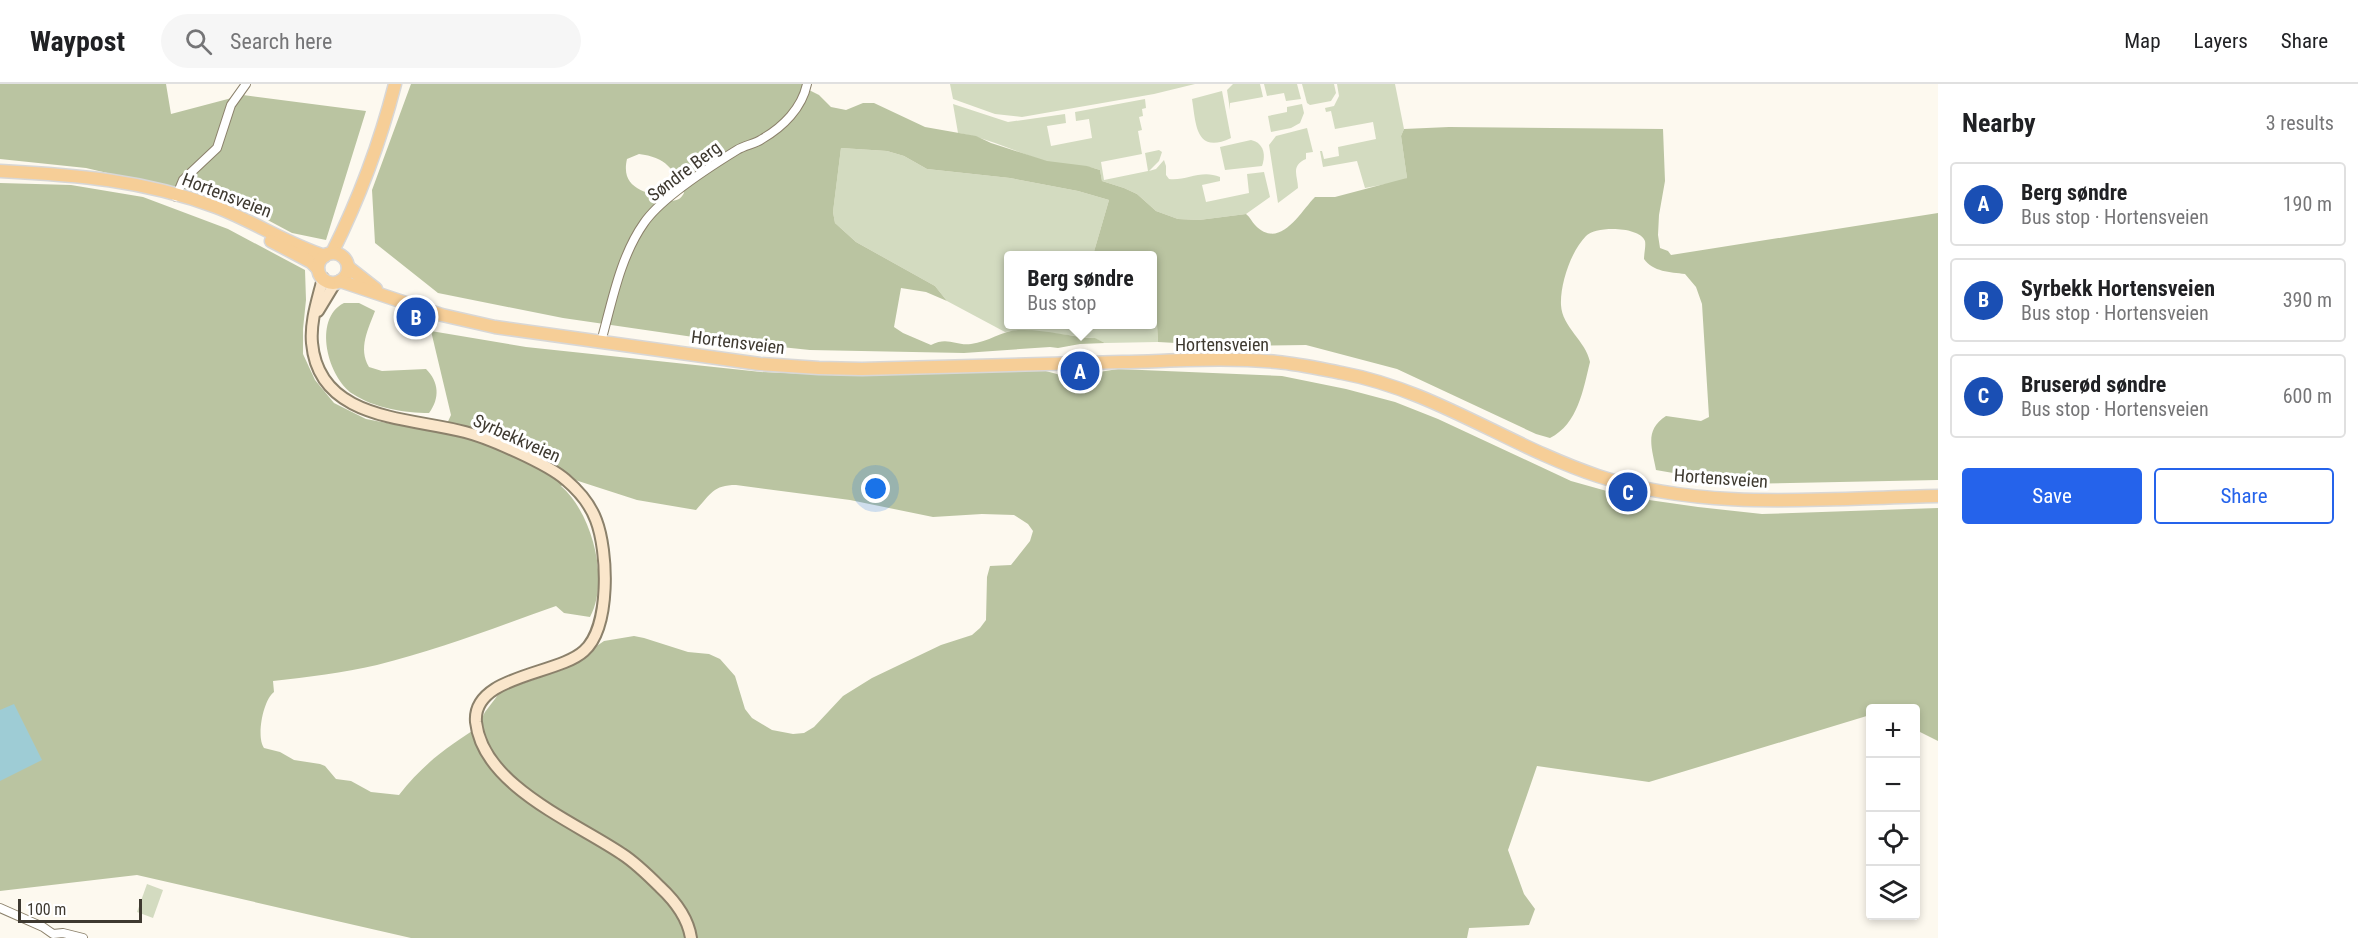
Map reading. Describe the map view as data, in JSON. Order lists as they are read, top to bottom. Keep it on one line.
{"streets":{"main road":["Hortensveien","Syrbekkveien"],"street":["Søndre Berg"]},"crossings":[["Søndre Berg","Hortensveien"],["Hortensveien","Syrbekkveien"]],"scale_bar":"100 m","page":{"header":"Waypost","search":"Search here","nav":["Map","Layers","Share"],"heading":["Nearby","3 results"],"list":[{"mark":"A","name":"Berg søndre","note":"Bus stop · Hortensveien","value":"190 m"},{"mark":"B","name":"Syrbekk Hortensveien","note":"Bus stop · Hortensveien","value":"390 m"},{"mark":"C","name":"Bruserød søndre","note":"Bus stop · Hortensveien","value":"600 m"}],"popup":["Berg søndre","Bus stop"],"pins":["B","A","C"],"buttons":["Save","Share"],"map_buttons":["+","−"],"scale":"100 m"}}
